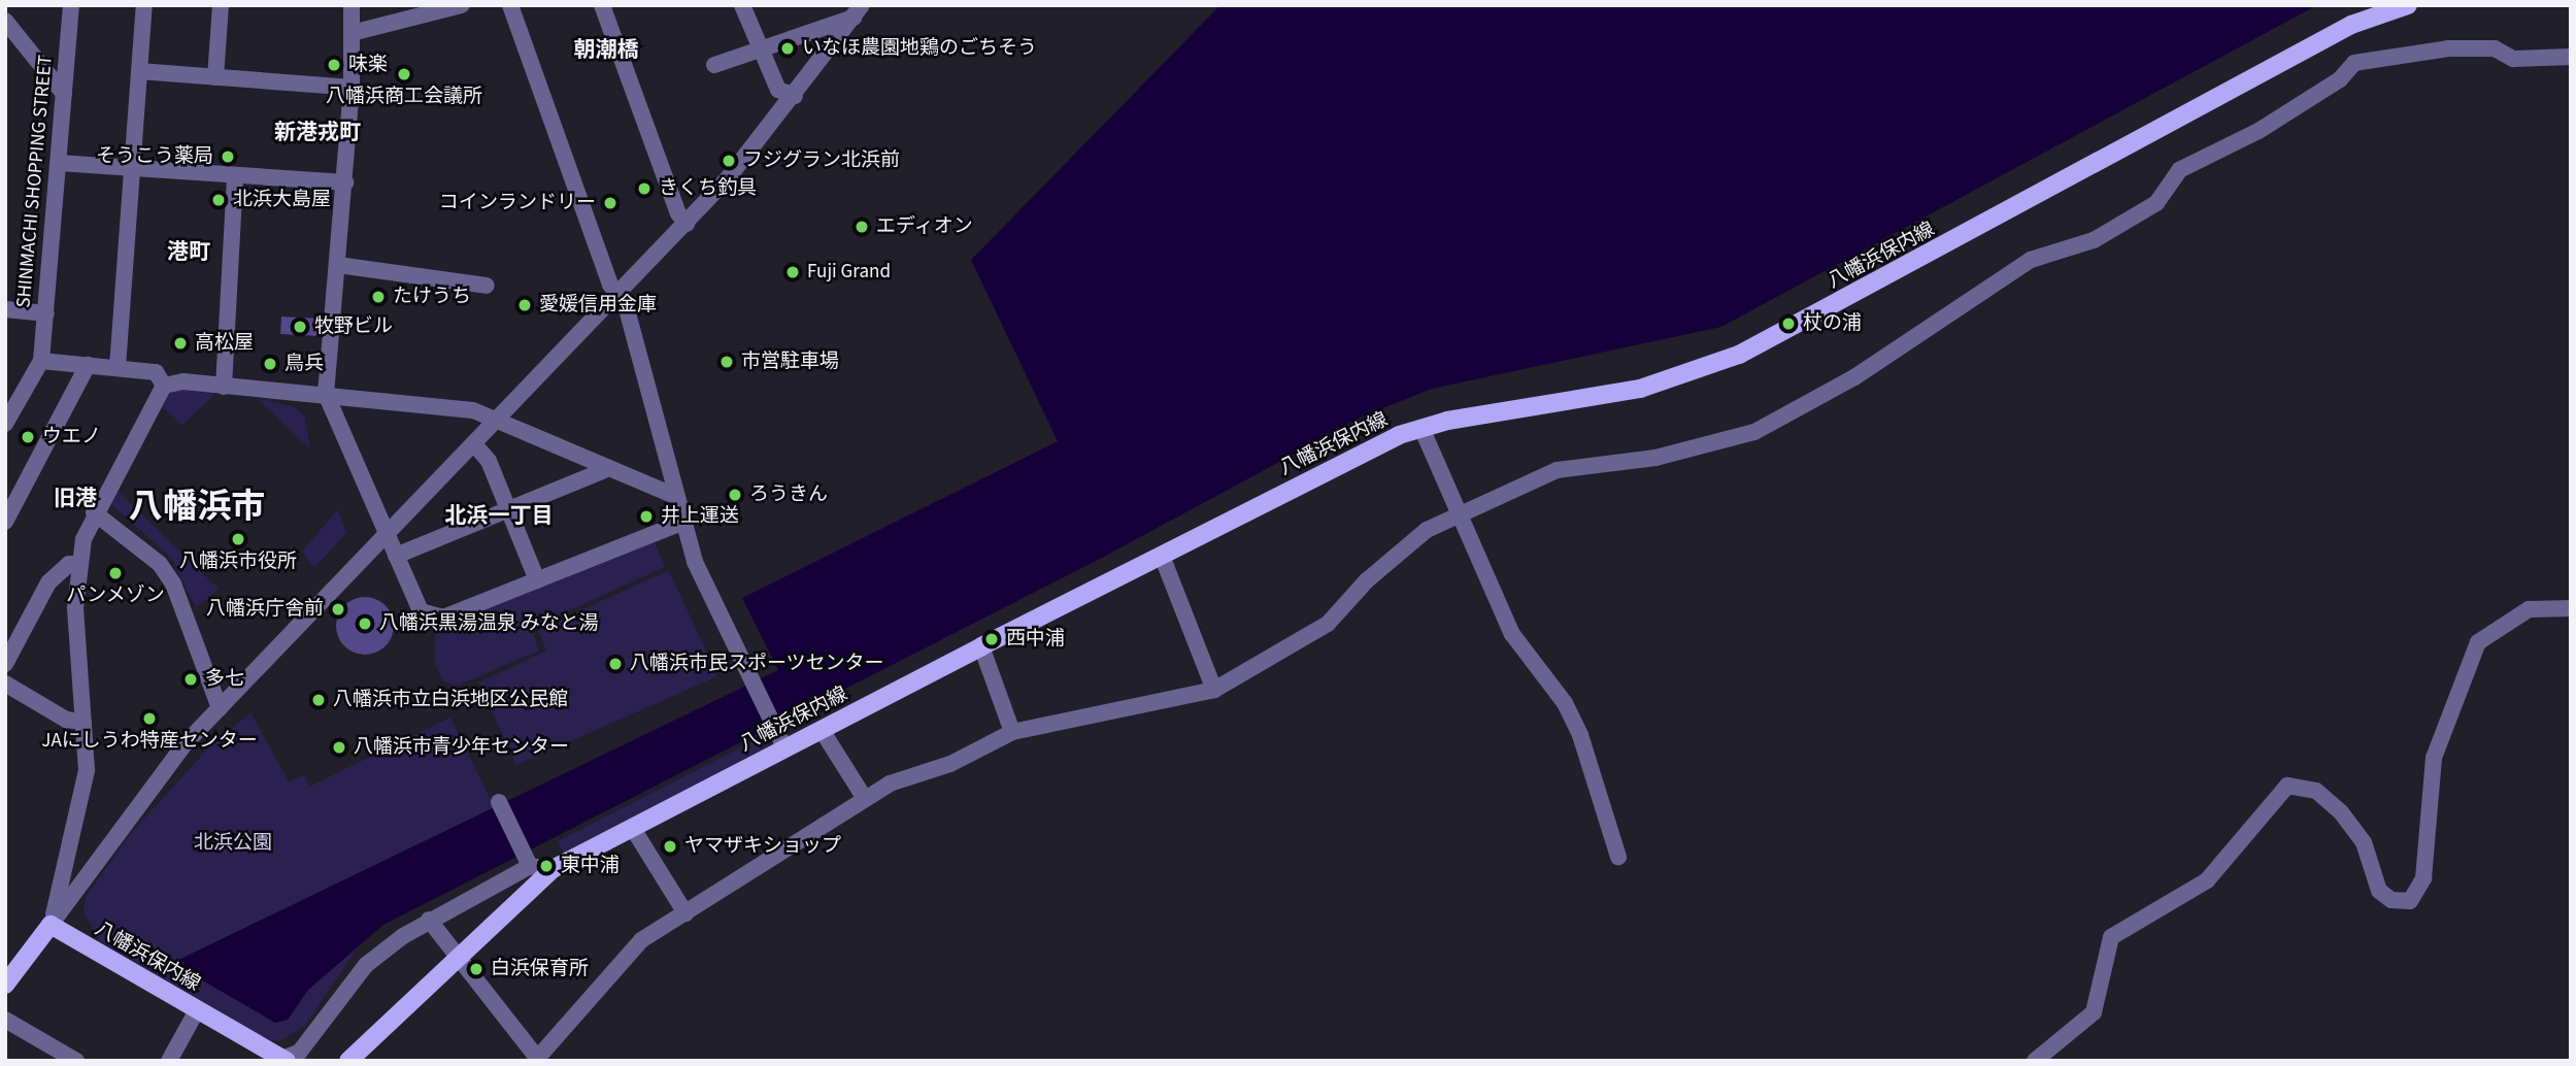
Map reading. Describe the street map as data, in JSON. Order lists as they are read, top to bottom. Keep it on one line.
{"streets":{"main road":["八幡浜保内線"],"street":["SHINMACHI SHOPPING STREET"]},"districts":["朝潮橋","新港戎町","港町","旧港","八幡浜市","北浜一丁目"],"parks":["北浜公園"],"places":["いなほ農園地鶏のごちそう","味楽","八幡浜商工会議所","そうこう薬局","フジグラン北浜前","きくち釣具","北浜大島屋","コインランドリー","エディオン","Fuji Grand","たけうち","愛媛信用金庫","杖の浦","牧野ビル","高松屋","市営駐車場","鳥兵","ウエノ","ろうきん","井上運送","八幡浜市役所","パンメゾン","八幡浜庁舎前","八幡浜黒湯温泉 みなと湯","西中浦","八幡浜市民スポーツセンター","多七","八幡浜市立白浜地区公民館","JAにしうわ特産センター","八幡浜市青少年センター","ヤマザキショップ","東中浦","白浜保育所"]}
